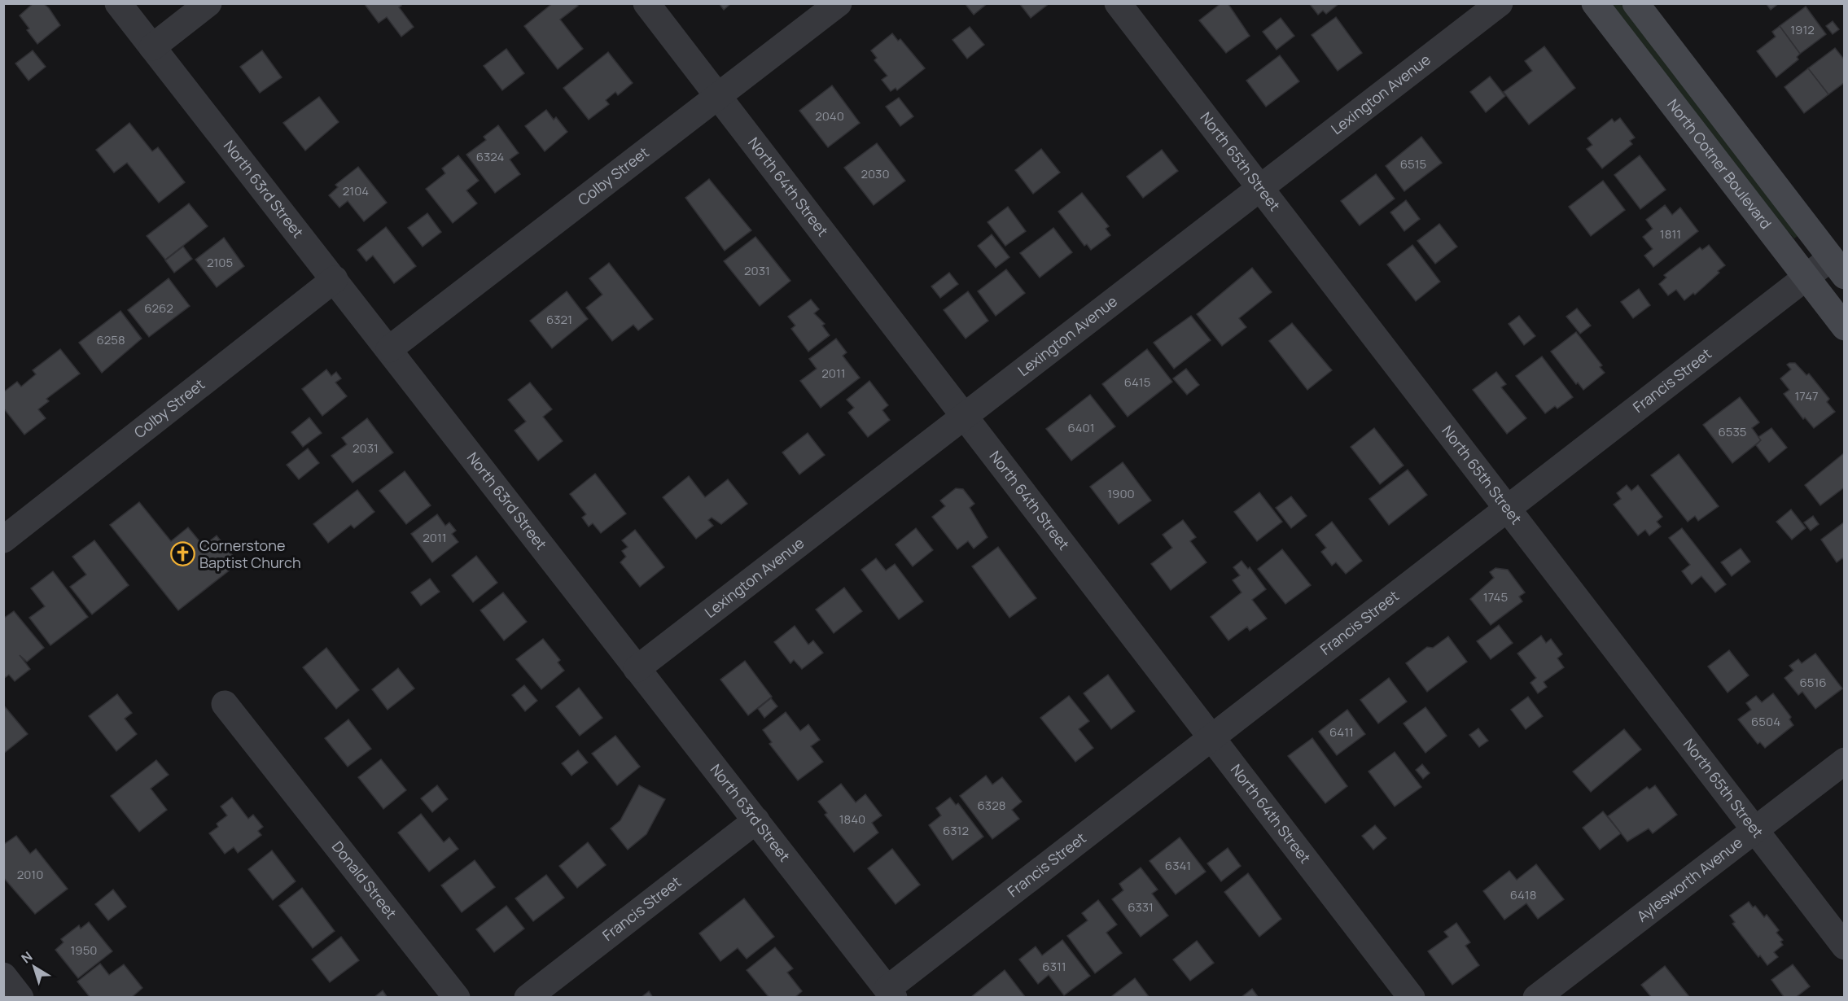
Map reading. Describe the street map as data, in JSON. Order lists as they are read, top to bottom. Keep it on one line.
{"streets":{"main road":["North Cotner Boulevard"],"street":["Lexington Avenue","North 65th Street","Colby Street","North 64th Street","North 63rd Street","Francis Street","Aylesworth Avenue","Donald Street"]},"crossings":[["Lexington Avenue","North 65th Street"],["Lexington Avenue","North 64th Street"],["Lexington Avenue","North 63rd Street"],["North 65th Street","Francis Street"],["North 65th Street","Aylesworth Avenue"],["North Cotner Boulevard","Francis Street"],["Colby Street","North 64th Street"],["Colby Street","North 63rd Street"],["North 64th Street","Francis Street"],["North 63rd Street","Francis Street"]],"places":{"church":["Cornerstone Baptist Church"]},"house_numbers":["1912","2040","6324","6515","2030","2104","1811","2105","2031","6262","6321","6258","2011","6415","1747","6401","6535","2031","1900","2011","1745","6516","6504","6411","6328","1840","6312","6341","2010","6418","6331","1950","6311"],"north":"top left"}
